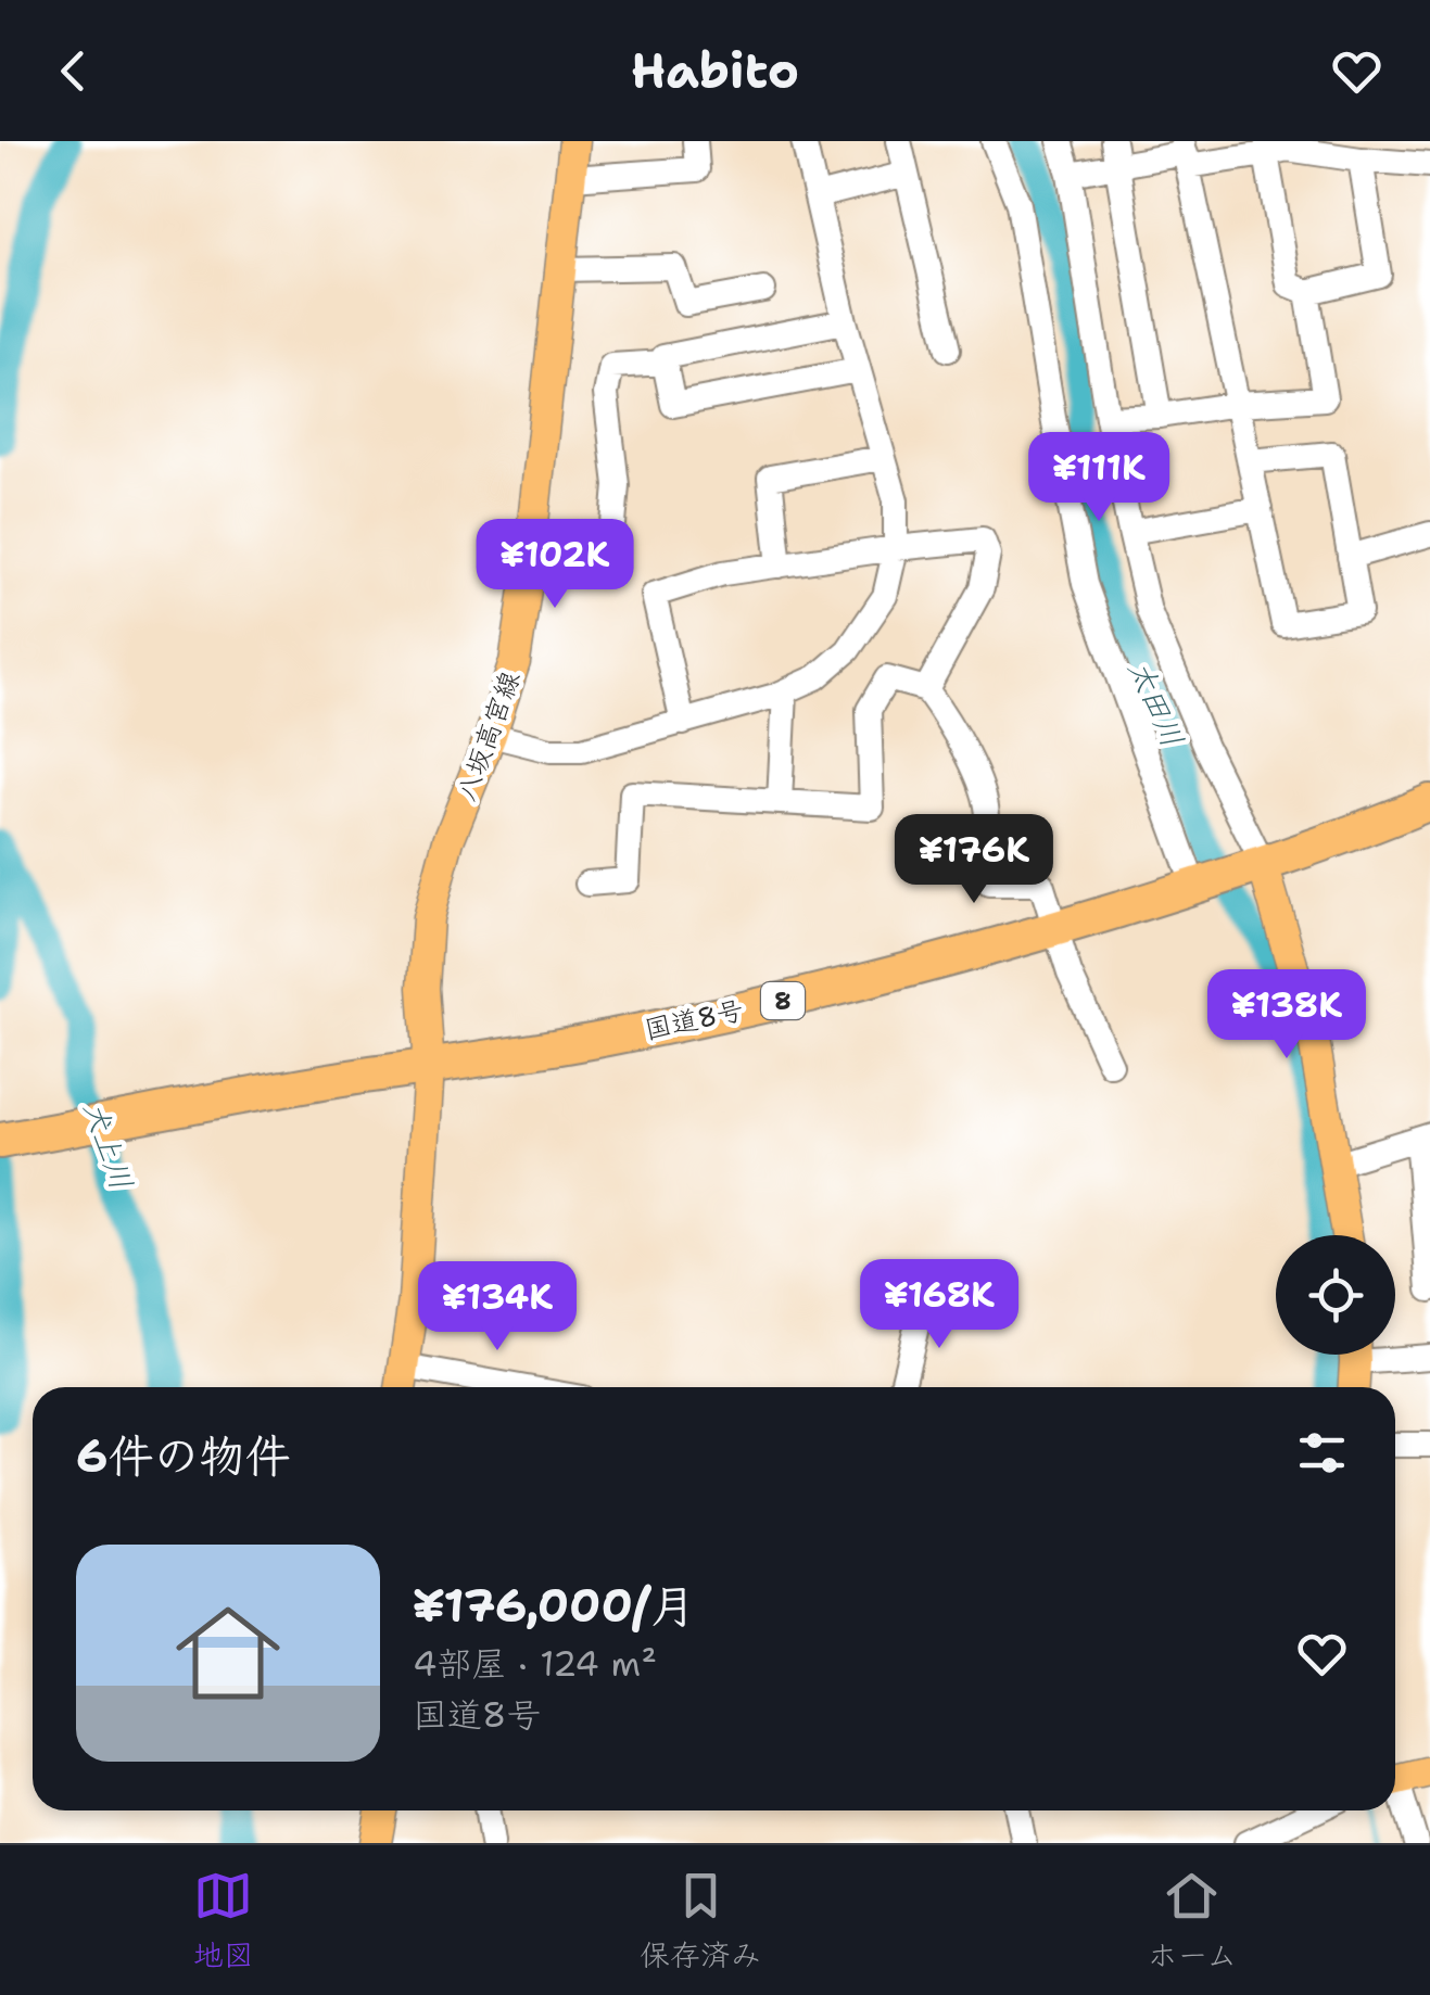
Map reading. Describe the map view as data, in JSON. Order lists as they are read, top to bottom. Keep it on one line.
{"streets":{"highway":["8","国道8号"],"main road":["八坂高宮線"]},"crossings":[["八坂高宮線","国道8号"]],"water":["太田川","犬上川"],"page":{"header":"Habito","price":["¥111K","¥102K","¥176K","¥138K","¥168K","¥134K"],"heading":"6件の物件","list":[{"name":"¥176,000/月","note":"4部屋 · 124 m² · 国道8号"}],"tabs":["地図","保存済み","ホーム"]}}
